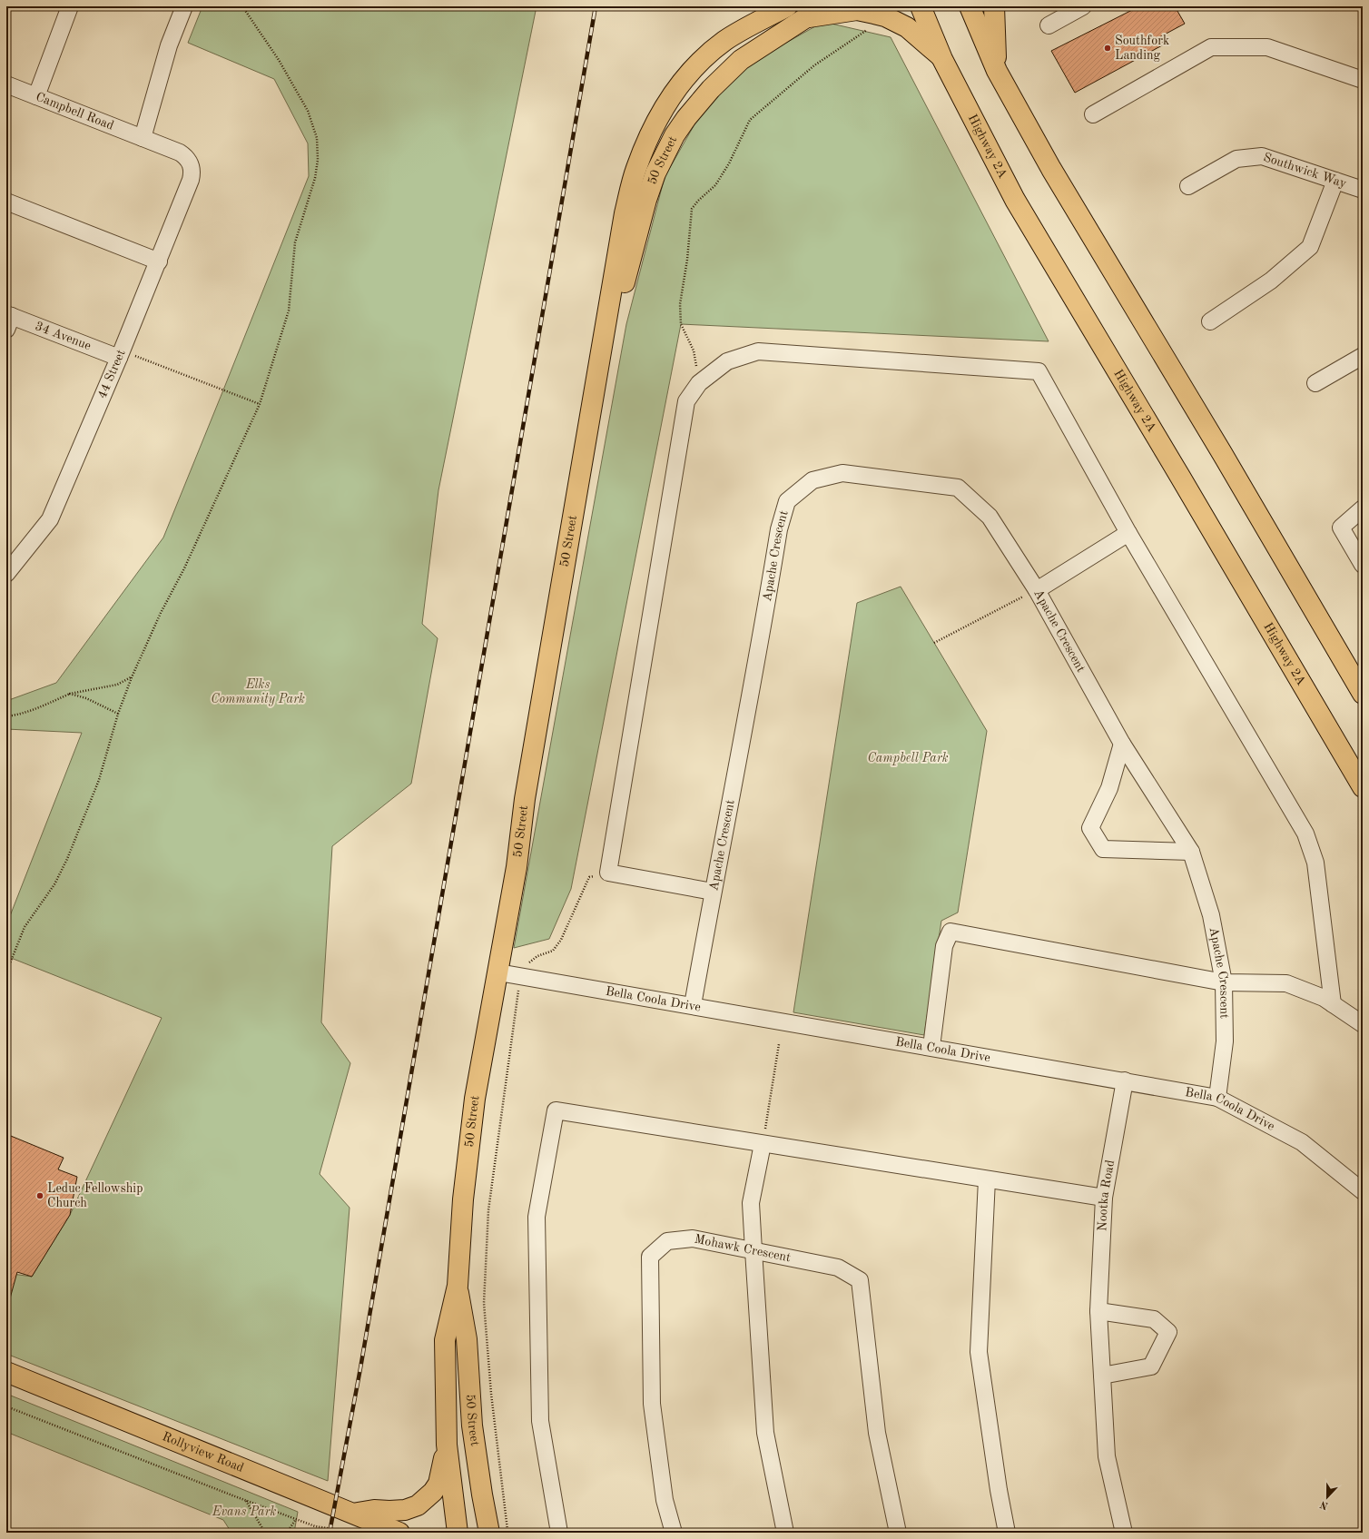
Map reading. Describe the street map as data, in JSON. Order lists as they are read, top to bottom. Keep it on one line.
{"streets":{"main road":["Highway 2A","50 Street","Rollyview Road"],"street":["Campbell Road","Southwick Way","34 Avenue","44 Street","Apache Crescent","Bella Coola Drive","Nootka Road","Mohawk Crescent"]},"crossings":[["Campbell Road","44 Street"],["50 Street","Bella Coola Drive"],["34 Avenue","44 Street"],["Apache Crescent","Bella Coola Drive"],["Bella Coola Drive","Nootka Road"]],"parks":["Elks Community Park","Campbell Park","Evans Park"],"places":["Southfork Landing","Leduc Fellowship Church"],"north":"bottom"}
